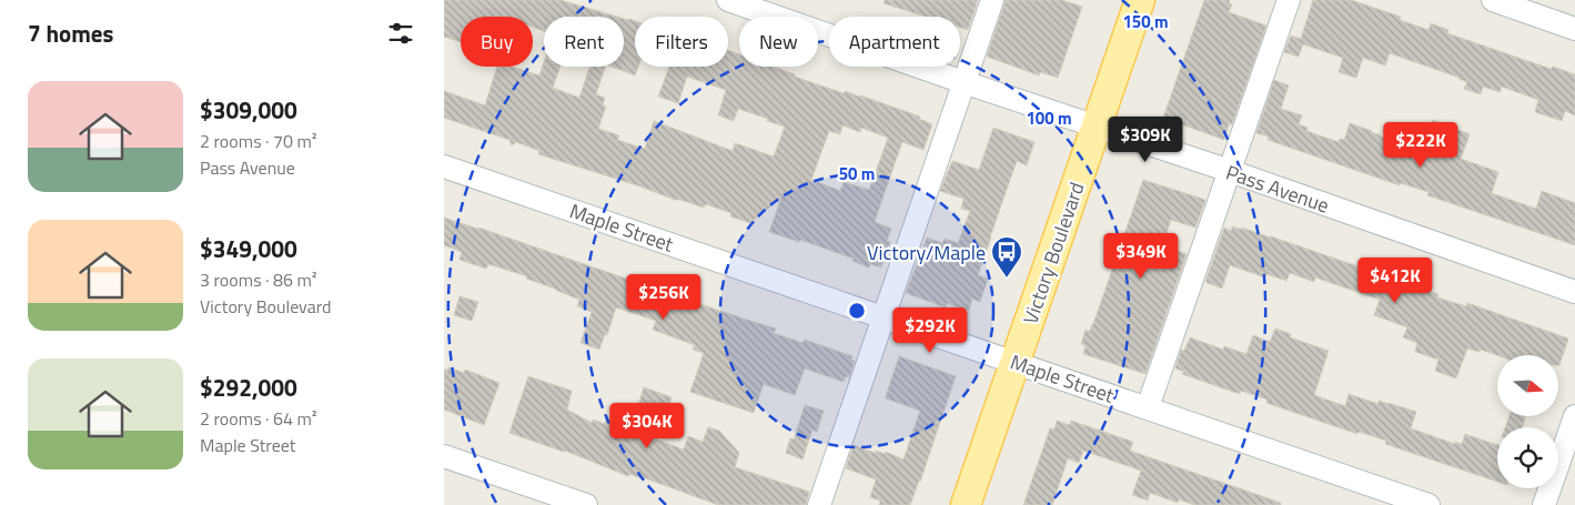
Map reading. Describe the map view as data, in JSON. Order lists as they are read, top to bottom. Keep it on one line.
{"streets":{"main road":["Victory Boulevard"],"street":["Pass Avenue","Maple Street"]},"crossings":[["Pass Avenue","Victory Boulevard"],["Maple Street","Victory Boulevard"]],"places":{"bus stop":["Victory/Maple"]},"north":"right","page":{"heading":"7 homes","chip":["Buy","Rent","Filters","New","Apartment"],"list":[{"name":"$309,000","note":"2 rooms · 70 m² · Pass Avenue"},{"name":"$349,000","note":"3 rooms · 86 m² · Victory Boulevard"},{"name":"$292,000","note":"2 rooms · 64 m² · Maple Street"}],"price":["$309K","$222K","$349K","$412K","$256K","$292K","$304K"]},"rings":["150 m","100 m","50 m"]}
